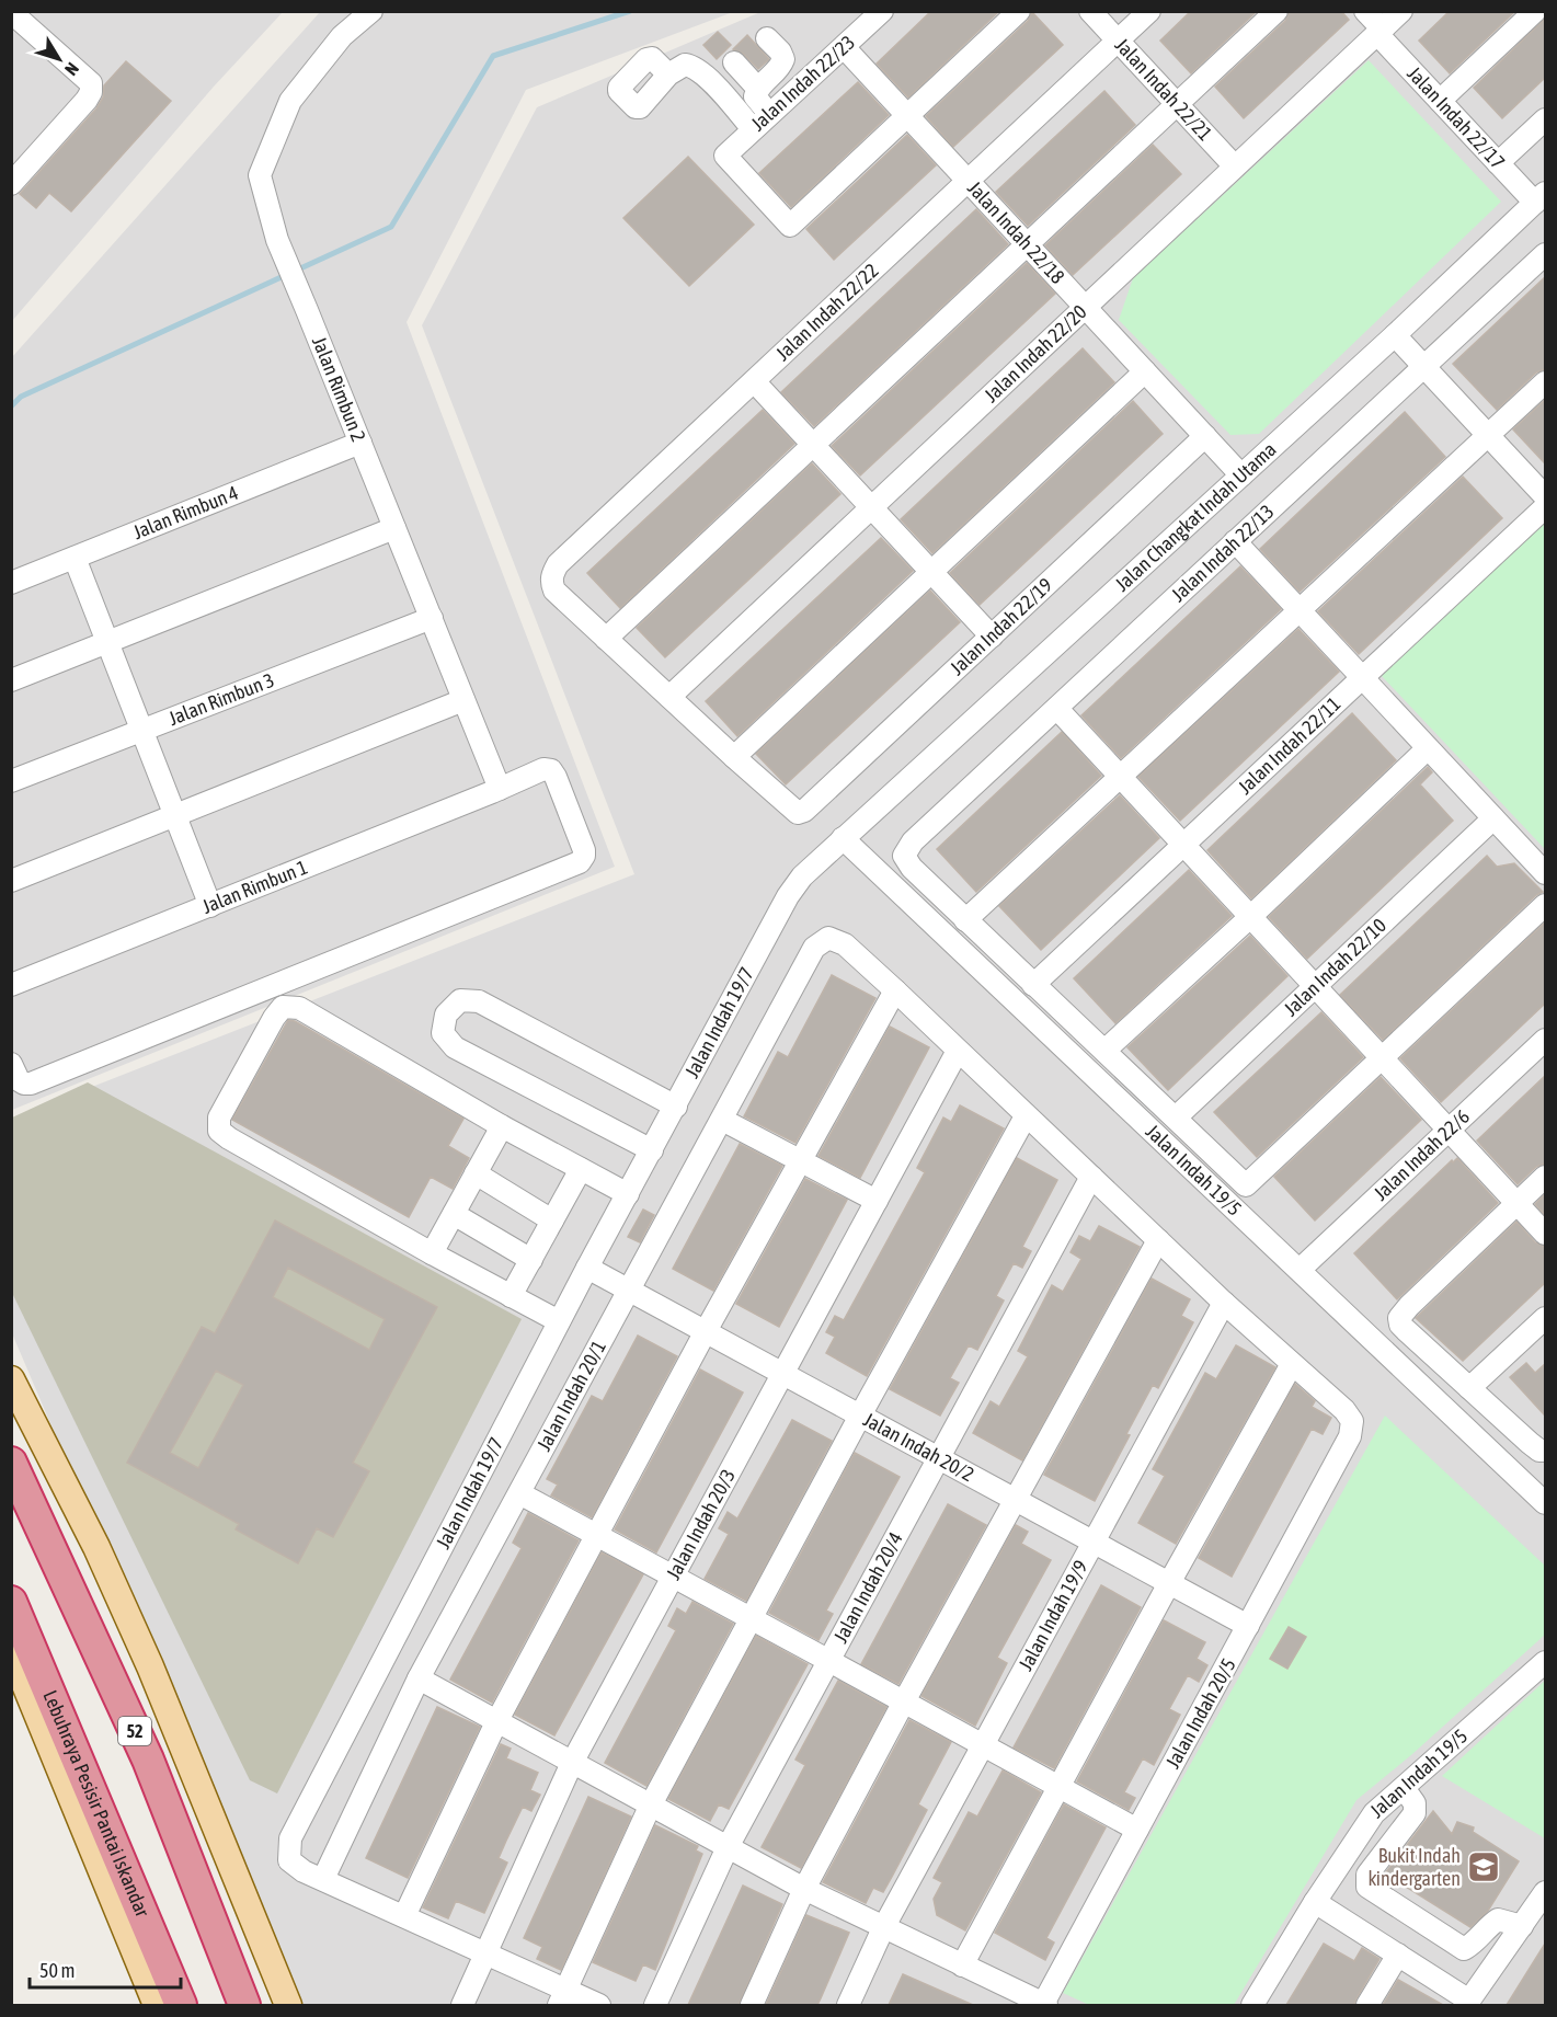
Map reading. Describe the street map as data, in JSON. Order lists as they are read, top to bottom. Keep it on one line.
{"streets":{"highway":["52","Lebuhraya Pesisir Pantai Iskandar"],"street":["Jalan Indah 22/23","Jalan Indah 22/21","Jalan Indah 22/17","Jalan Indah 22/18","Jalan Indah 22/22","Jalan Indah 22/20","Jalan Rimbun 2","Jalan Rimbun 4","Jalan Changkat Indah Utama","Jalan Indah 22/13","Jalan Indah 22/19","Jalan Rimbun 3","Jalan Indah 22/11","Jalan Rimbun 1","Jalan Indah 22/10","Jalan Indah 19/7","Jalan Indah 22/6","Jalan Indah 19/5","Jalan Indah 20/1","Jalan Indah 20/2","Jalan Indah 20/3","Jalan Indah 20/4","Jalan Indah 19/9","Jalan Indah 20/5"]},"crossings":[["Jalan Indah 22/23","Jalan Indah 22/18"],["Jalan Indah 22/21","Jalan Indah 22/22"],["Jalan Indah 22/21","Jalan Indah 22/20"],["Jalan Indah 22/17","Jalan Indah 22/20"],["Jalan Indah 22/17","Jalan Changkat Indah Utama"],["Jalan Indah 22/18","Jalan Indah 22/22"],["Jalan Indah 22/18","Jalan Indah 22/20"],["Jalan Indah 22/18","Jalan Changkat Indah Utama"],["Jalan Indah 22/18","Jalan Indah 22/19"],["Jalan Rimbun 2","Jalan Rimbun 4"],["Jalan Rimbun 2","Jalan Rimbun 3"],["Jalan Rimbun 2","Jalan Rimbun 1"],["Jalan Changkat Indah Utama","Jalan Indah 19/7"],["Jalan Changkat Indah Utama","Jalan Indah 19/5"],["Jalan Indah 19/7","Jalan Indah 19/5"],["Jalan Indah 19/7","Jalan Indah 20/1"],["Jalan Indah 19/7","Jalan Indah 20/2"],["Jalan Indah 19/7","Jalan Indah 20/3"],["Jalan Indah 22/6","Jalan Indah 19/5"],["Jalan Indah 20/1","Jalan Indah 20/2"],["Jalan Indah 20/2","Jalan Indah 20/3"],["Jalan Indah 20/2","Jalan Indah 20/4"],["Jalan Indah 20/2","Jalan Indah 19/9"],["Jalan Indah 20/2","Jalan Indah 20/5"]],"places":{"school or university":["Bukit Indah kindergarten"]},"scale_bar":"50 m","north":"bottom right"}
